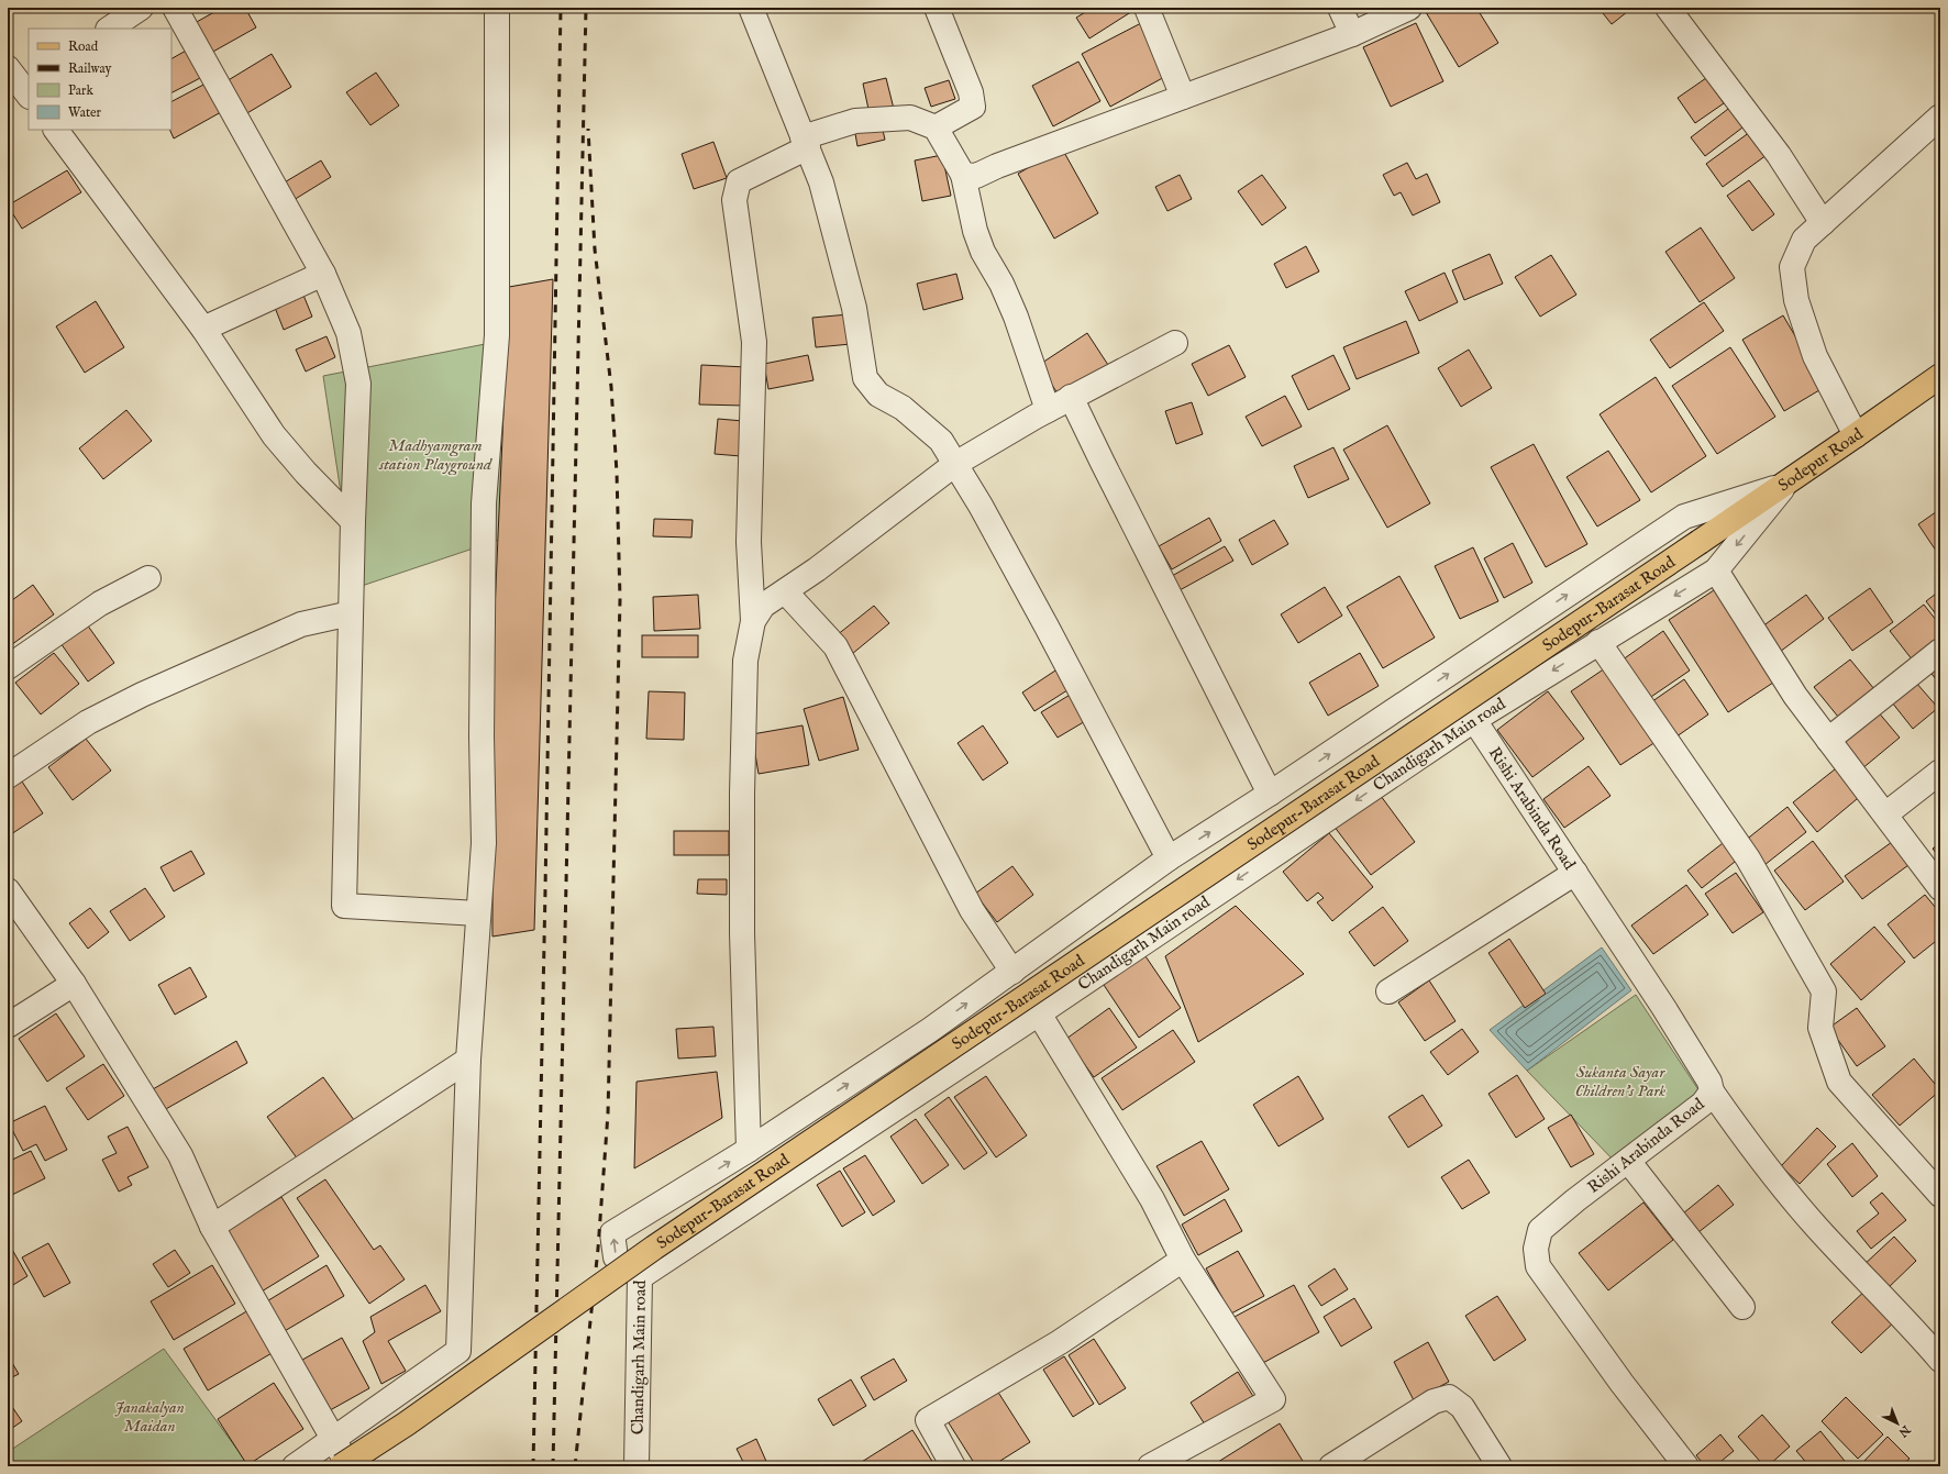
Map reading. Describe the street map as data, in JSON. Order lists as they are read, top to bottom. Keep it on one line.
{"streets":{"main road":["Sodepur Road","Sodepur-Barasat Road"],"street":["Chandigarh Main road","Rishi Arabinda Road"]},"crossings":[["Sodepur Road","Sodepur-Barasat Road"],["Sodepur Road","Chandigarh Main road"],["Chandigarh Main road","Rishi Arabinda Road"]],"parks":["Madhyamgram station Playground","Sukanta Sayar Children's Park","Janakalyan Maidan"],"legend":["Road","Railway","Park","Water"],"north":"bottom right"}
